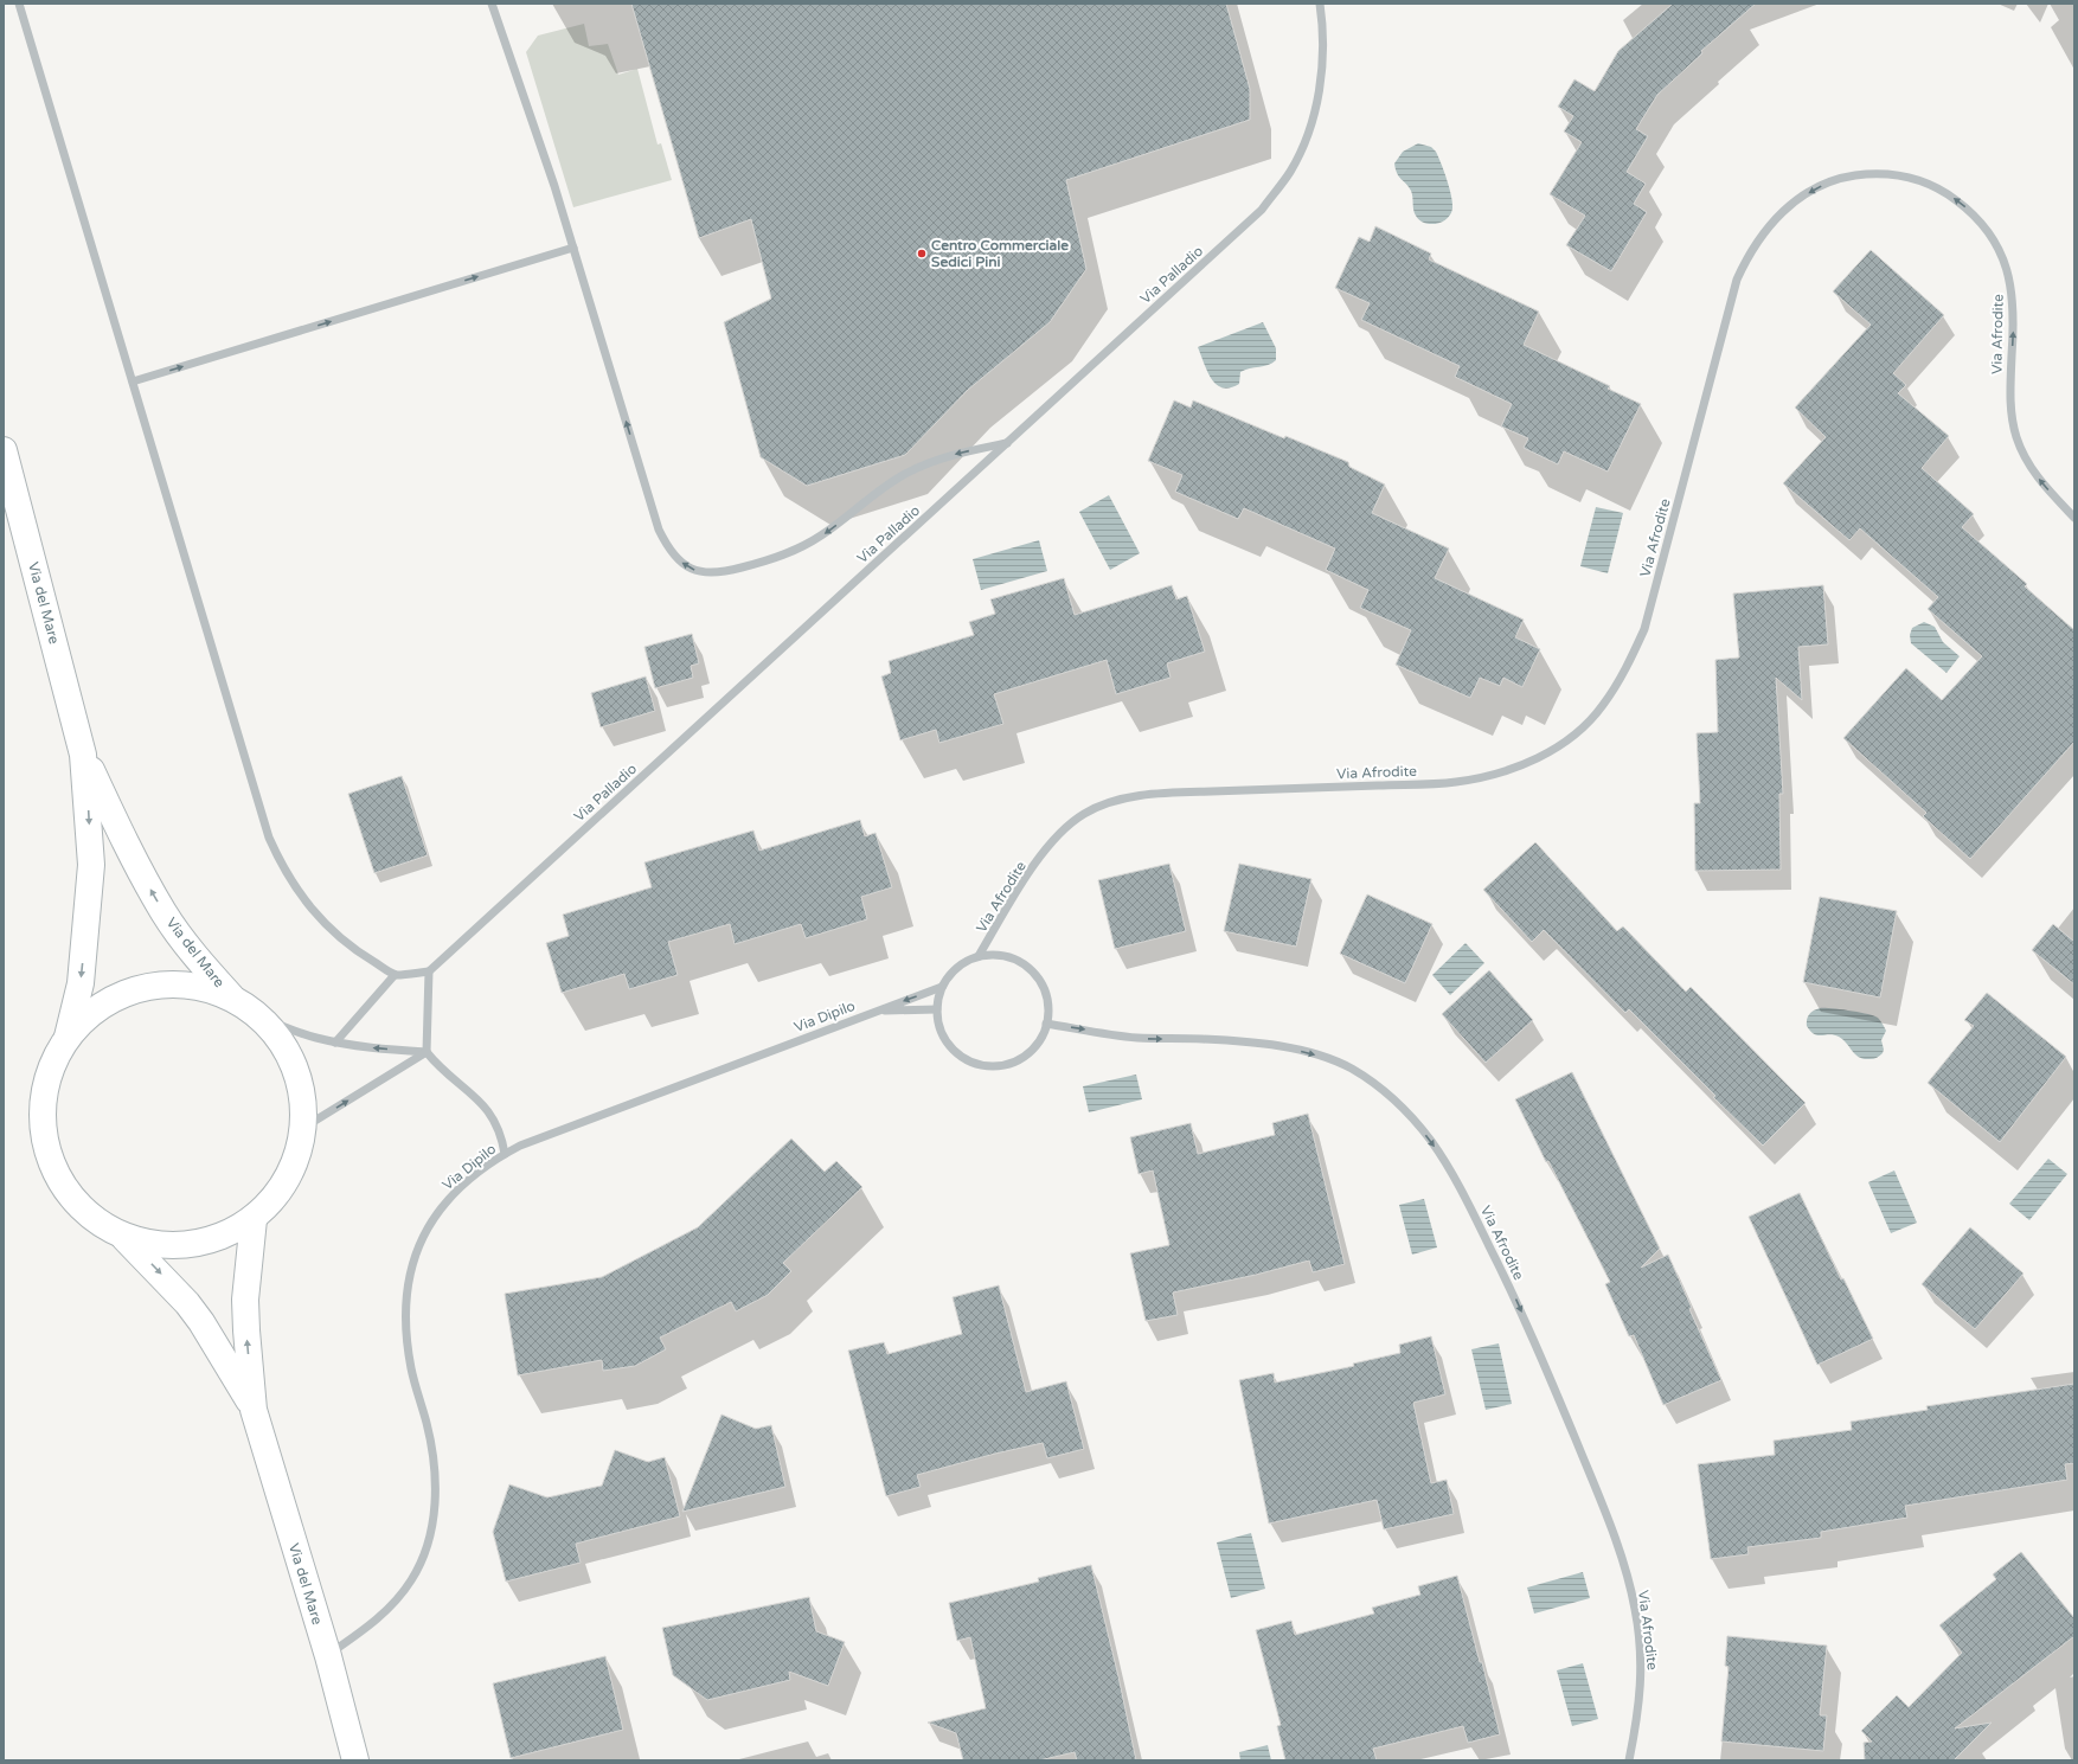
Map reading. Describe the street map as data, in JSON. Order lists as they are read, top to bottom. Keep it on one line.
{"streets":{"main road":["Via del Mare"],"street":["Via Palladio","Via Afrodite","Via Dipilo"]},"crossings":[["Via Afrodite","Via Dipilo"],["Via del Mare","Via Dipilo"]],"places":["Centro Commerciale Sedici Pini"]}
